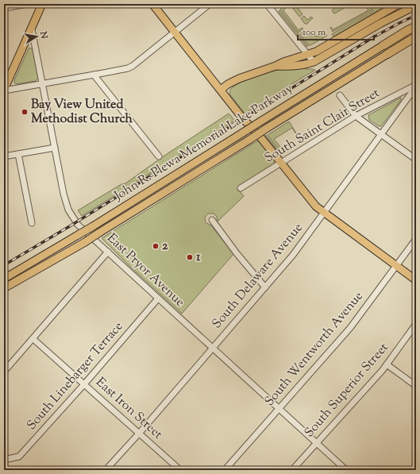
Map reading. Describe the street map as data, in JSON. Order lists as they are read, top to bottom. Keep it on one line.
{"streets":{"highway":["John R. Plewa Memorial Lake Parkway"],"street":["South Saint Clair Street","East Pryor Avenue","South Delaware Avenue","South Wentworth Avenue","South Linebarger Terrace","South Superior Street","East Iron Street"]},"crossings":[["South Saint Clair Street","South Delaware Avenue"],["East Pryor Avenue","South Delaware Avenue"],["East Pryor Avenue","South Wentworth Avenue"],["East Pryor Avenue","South Linebarger Terrace"],["East Pryor Avenue","South Superior Street"],["South Delaware Avenue","East Iron Street"],["South Linebarger Terrace","East Iron Street"]],"places":["Bay View United Methodist Church","2","1"],"scale_bar":"100 m","north":"right"}
